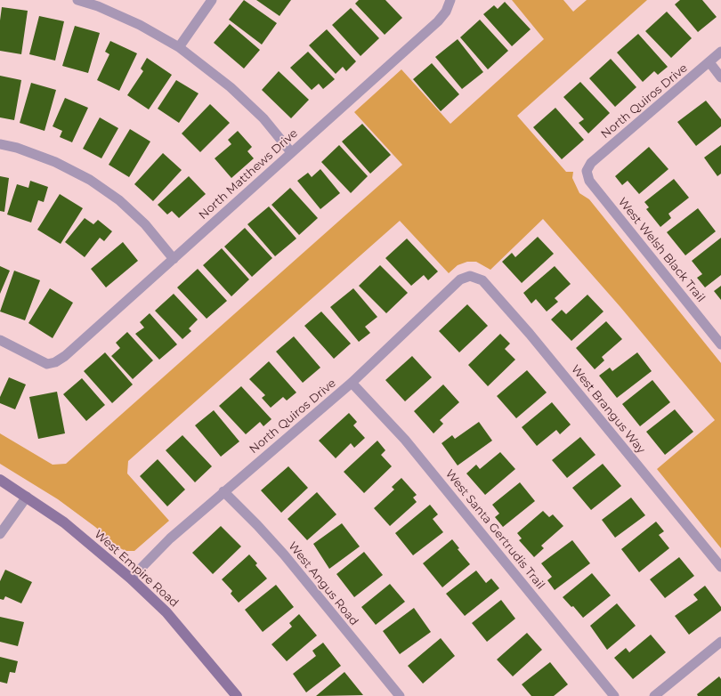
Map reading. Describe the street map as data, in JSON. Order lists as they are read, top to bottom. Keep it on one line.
{"streets":{"street":["North Quiros Drive","North Matthews Drive","West Welsh Black Trail","West Brangus Way","West Santa Gertrudis Trail","West Empire Road","West Angus Road"]},"crossings":[["North Quiros Drive","West Welsh Black Trail"],["North Quiros Drive","West Brangus Way"],["North Quiros Drive","West Santa Gertrudis Trail"],["North Quiros Drive","West Empire Road"],["North Quiros Drive","West Angus Road"]]}
